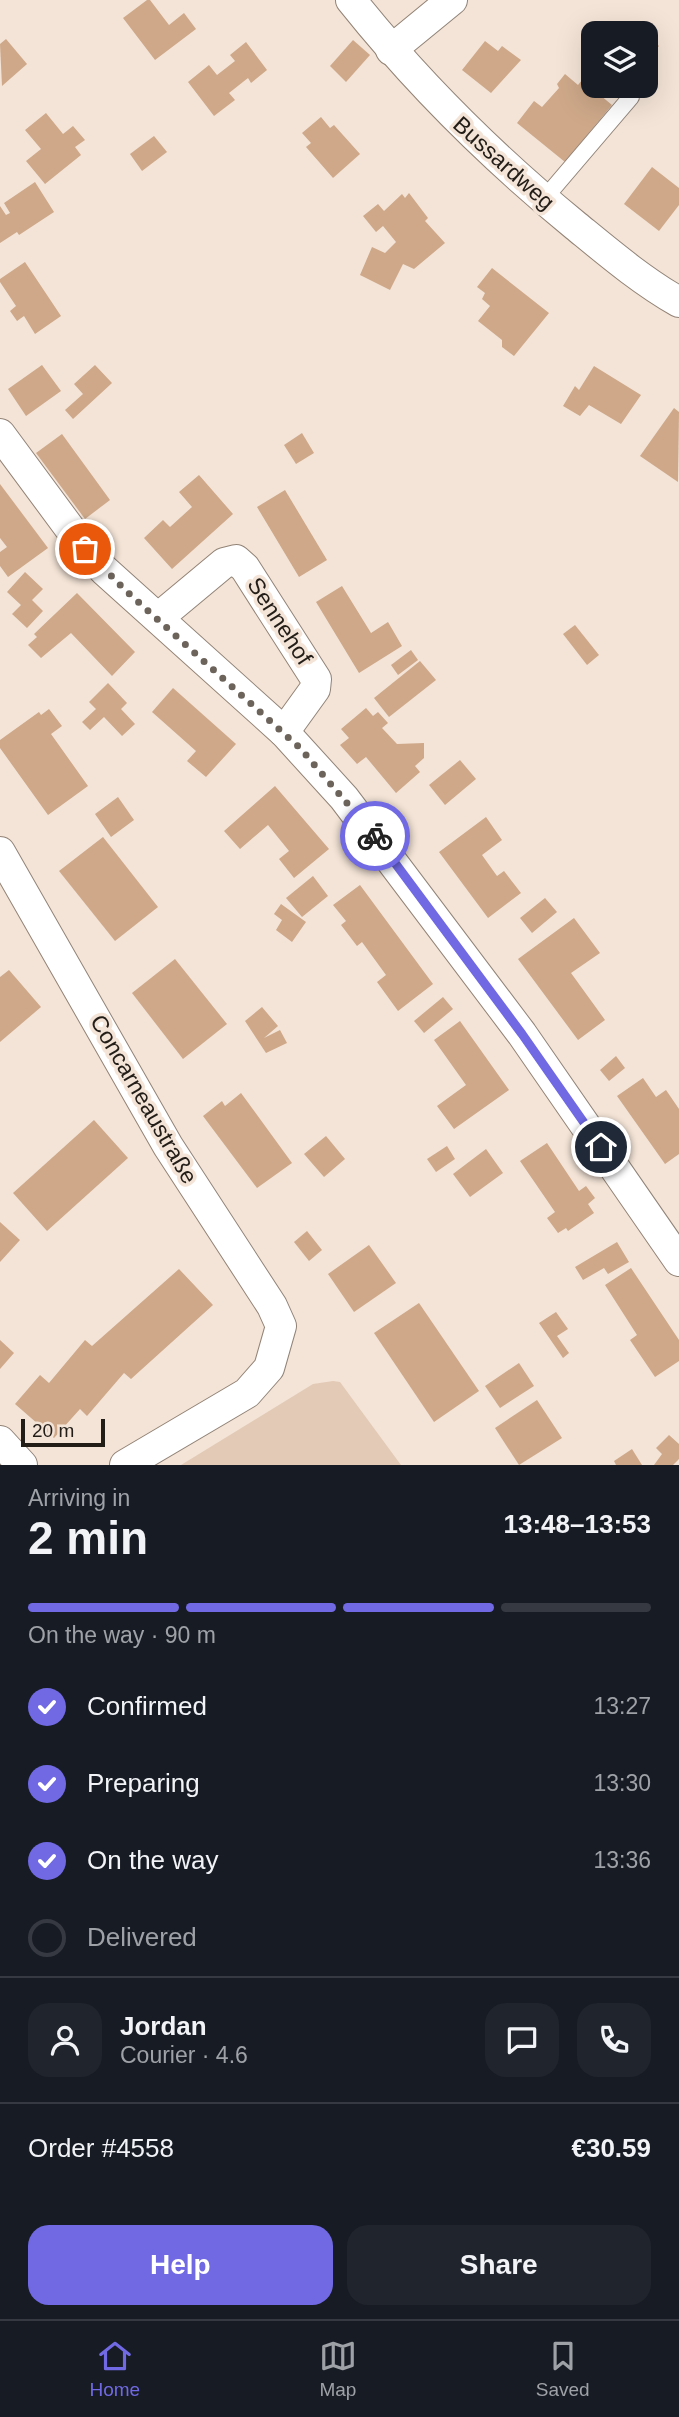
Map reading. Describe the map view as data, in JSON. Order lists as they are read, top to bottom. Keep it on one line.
{"streets":{"street":["Bussardweg","Sennehof","Concarneaustraße"]},"scale_bar":"20 m","page":{"scale":"20 m","heading":["2 min","Arriving in","13:48–13:53"],"panel":["Jordan","Courier · 4.6","Order #4558","€30.59"],"bar":"On the way · 90 m","list":[["Confirmed","13:27"],["Preparing","13:30"],["On the way","13:36"],"Delivered"],"buttons":["Help","Share"],"tabs":["Home","Map","Saved"]}}
